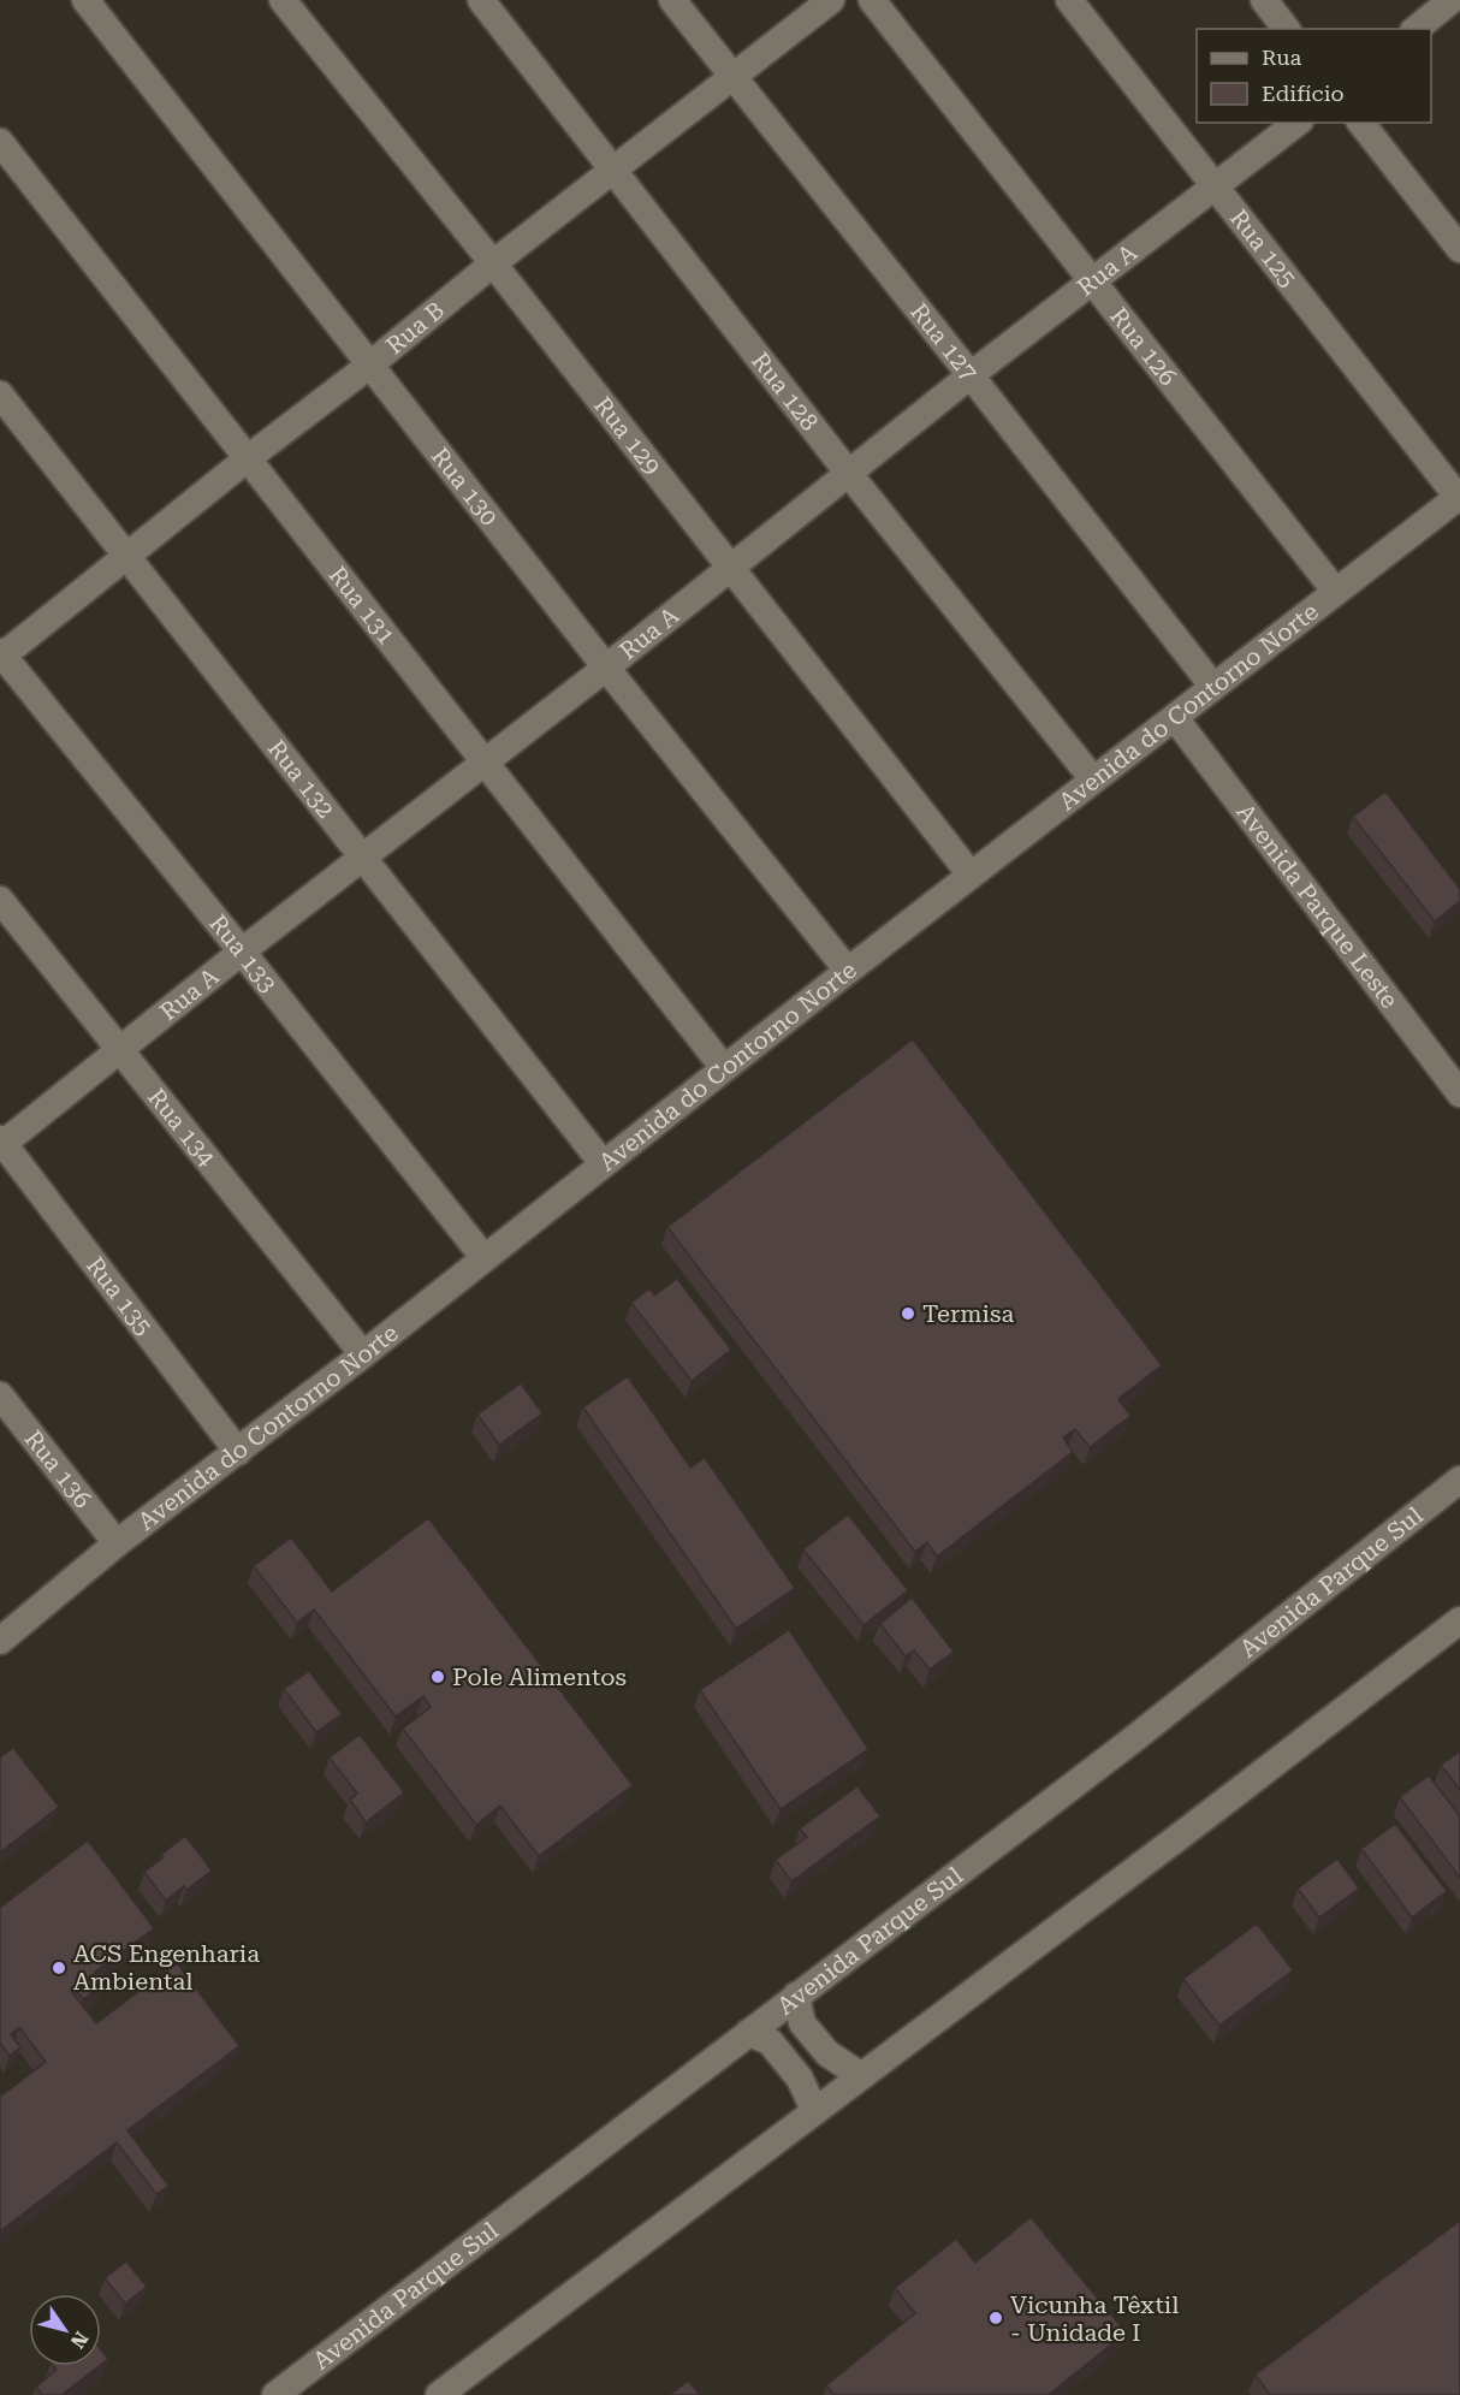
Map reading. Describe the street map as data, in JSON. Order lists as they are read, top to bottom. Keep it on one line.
{"streets":{"street":["Rua 125","Rua A","Rua B","Rua 127","Rua 126","Rua 128","Rua 129","Rua 130","Rua 131","Avenida do Contorno Norte","Rua 132","Avenida Parque Leste","Rua 133","Rua 134","Rua 135","Rua 136","Avenida Parque Sul"]},"crossings":[["Rua 125","Rua A"],["Rua 125","Avenida do Contorno Norte"],["Rua A","Rua 127"],["Rua A","Rua 126"],["Rua A","Rua 128"],["Rua A","Rua 129"],["Rua A","Rua 130"],["Rua A","Rua 131"],["Rua A","Rua 132"],["Rua A","Rua 133"],["Rua A","Rua 134"],["Rua A","Rua 135"],["Rua B","Rua 127"],["Rua B","Rua 128"],["Rua B","Rua 129"],["Rua B","Rua 130"],["Rua B","Rua 131"],["Rua B","Rua 132"],["Rua B","Rua 133"],["Rua 127","Avenida do Contorno Norte"],["Rua 126","Avenida do Contorno Norte"],["Rua 128","Avenida do Contorno Norte"],["Rua 129","Avenida do Contorno Norte"],["Rua 130","Avenida do Contorno Norte"],["Rua 131","Avenida do Contorno Norte"],["Avenida do Contorno Norte","Rua 132"],["Avenida do Contorno Norte","Avenida Parque Leste"],["Avenida do Contorno Norte","Rua 133"],["Avenida do Contorno Norte","Rua 134"],["Avenida do Contorno Norte","Rua 135"],["Avenida do Contorno Norte","Rua 136"]],"places":["Termisa","Pole Alimentos","ACS Engenharia Ambiental","Vicunha Têxtil - Unidade I"],"legend":["Rua","Edifício"],"north":"bottom right"}
